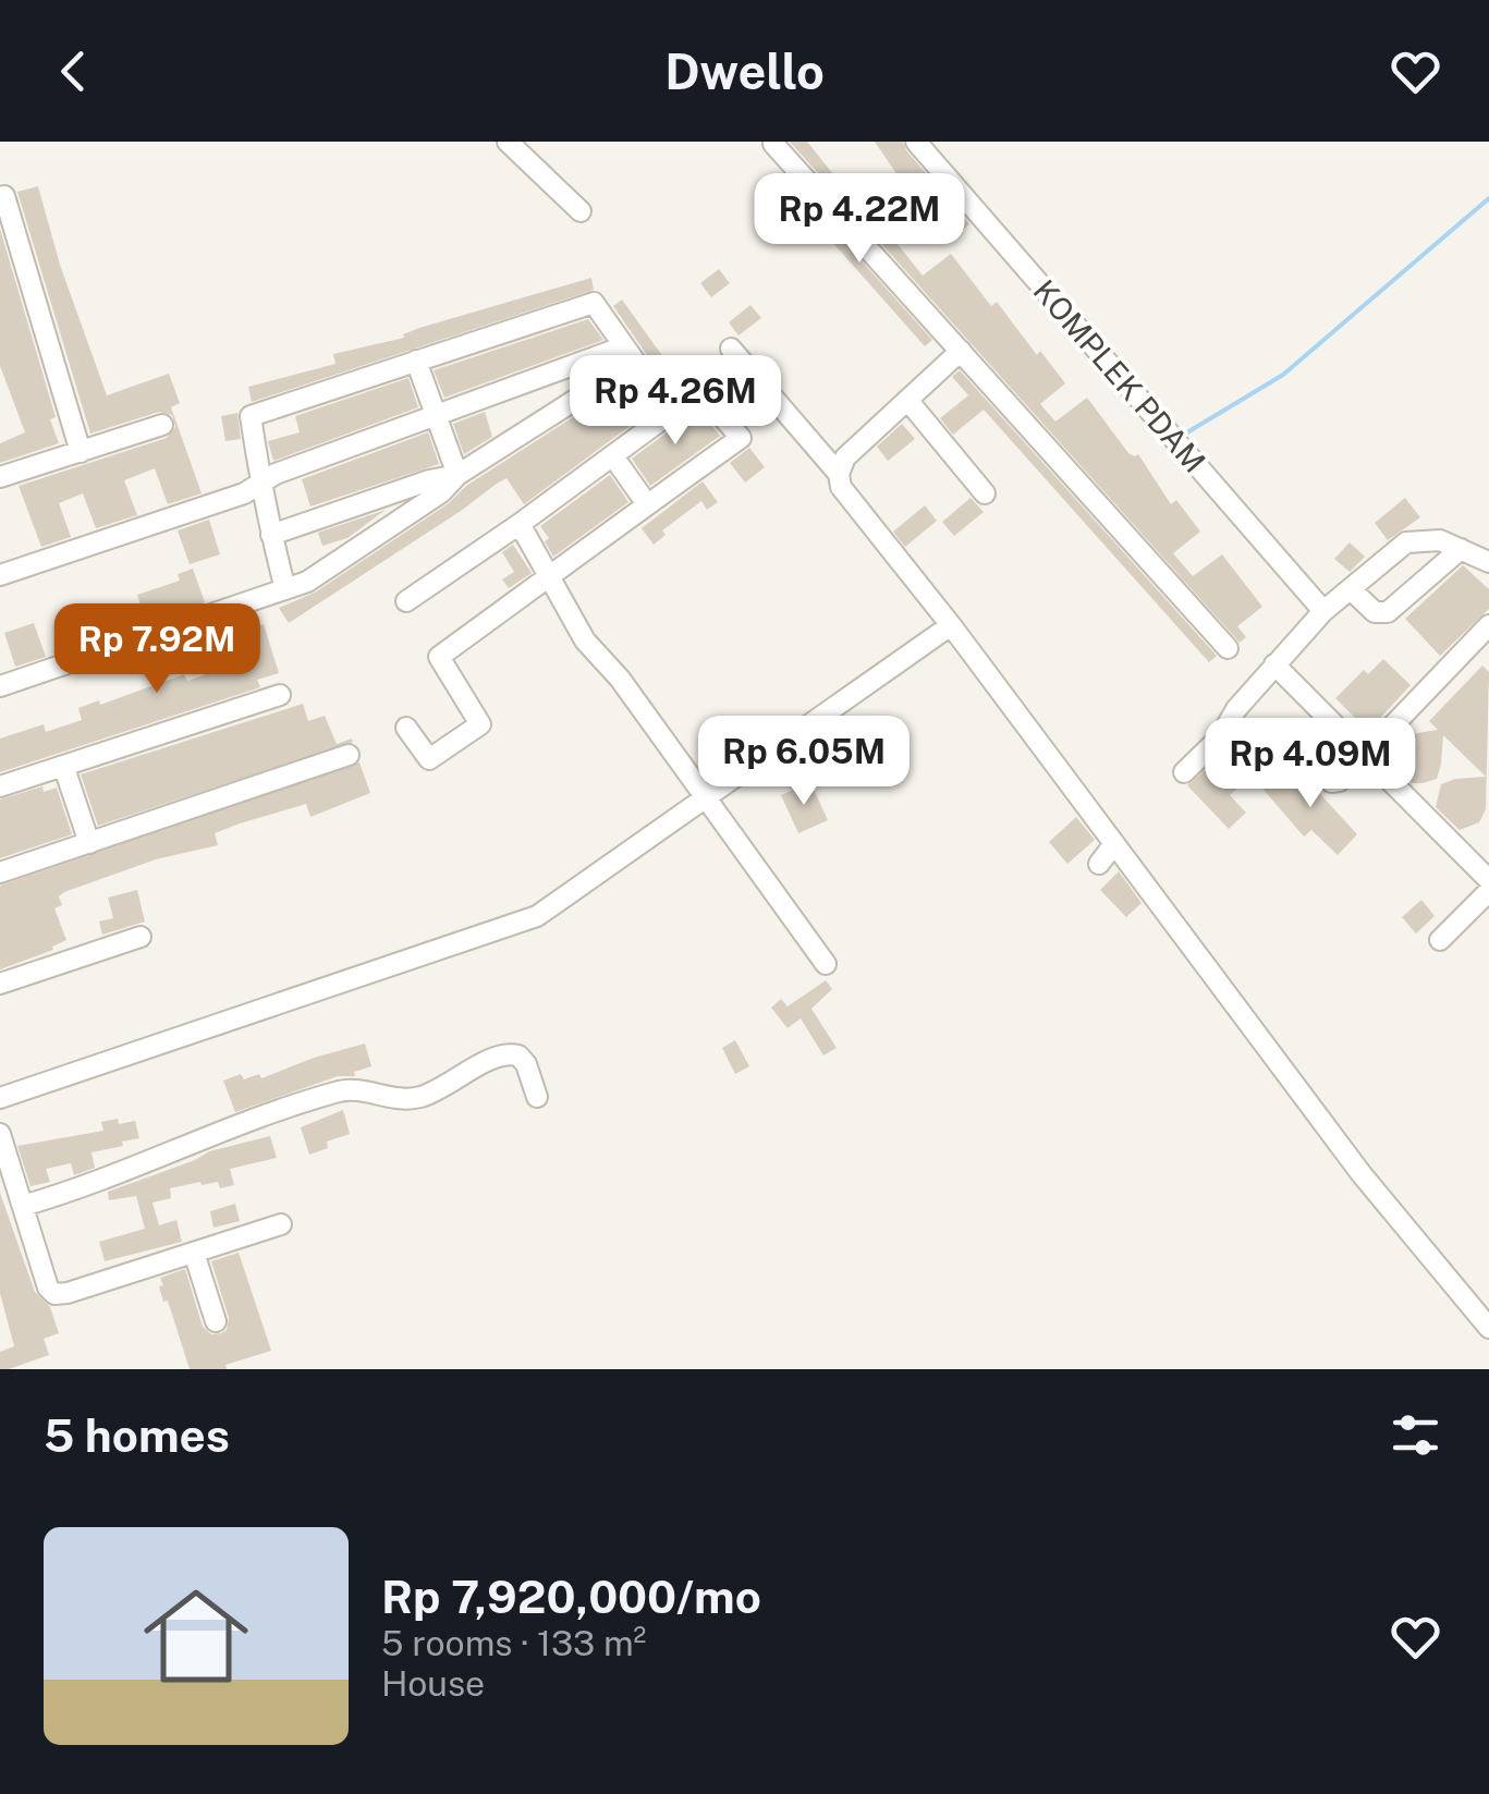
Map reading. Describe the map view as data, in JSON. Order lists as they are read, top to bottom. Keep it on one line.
{"streets":{"street":["KOMPLEK PDAM"]},"page":{"header":"Dwello","price":["Rp 4.22M","Rp 4.26M","Rp 7.92M","Rp 6.05M","Rp 4.09M"],"heading":"5 homes","list":[{"name":"Rp 7,920,000/mo","note":"5 rooms · 133 m² · House"}]}}
